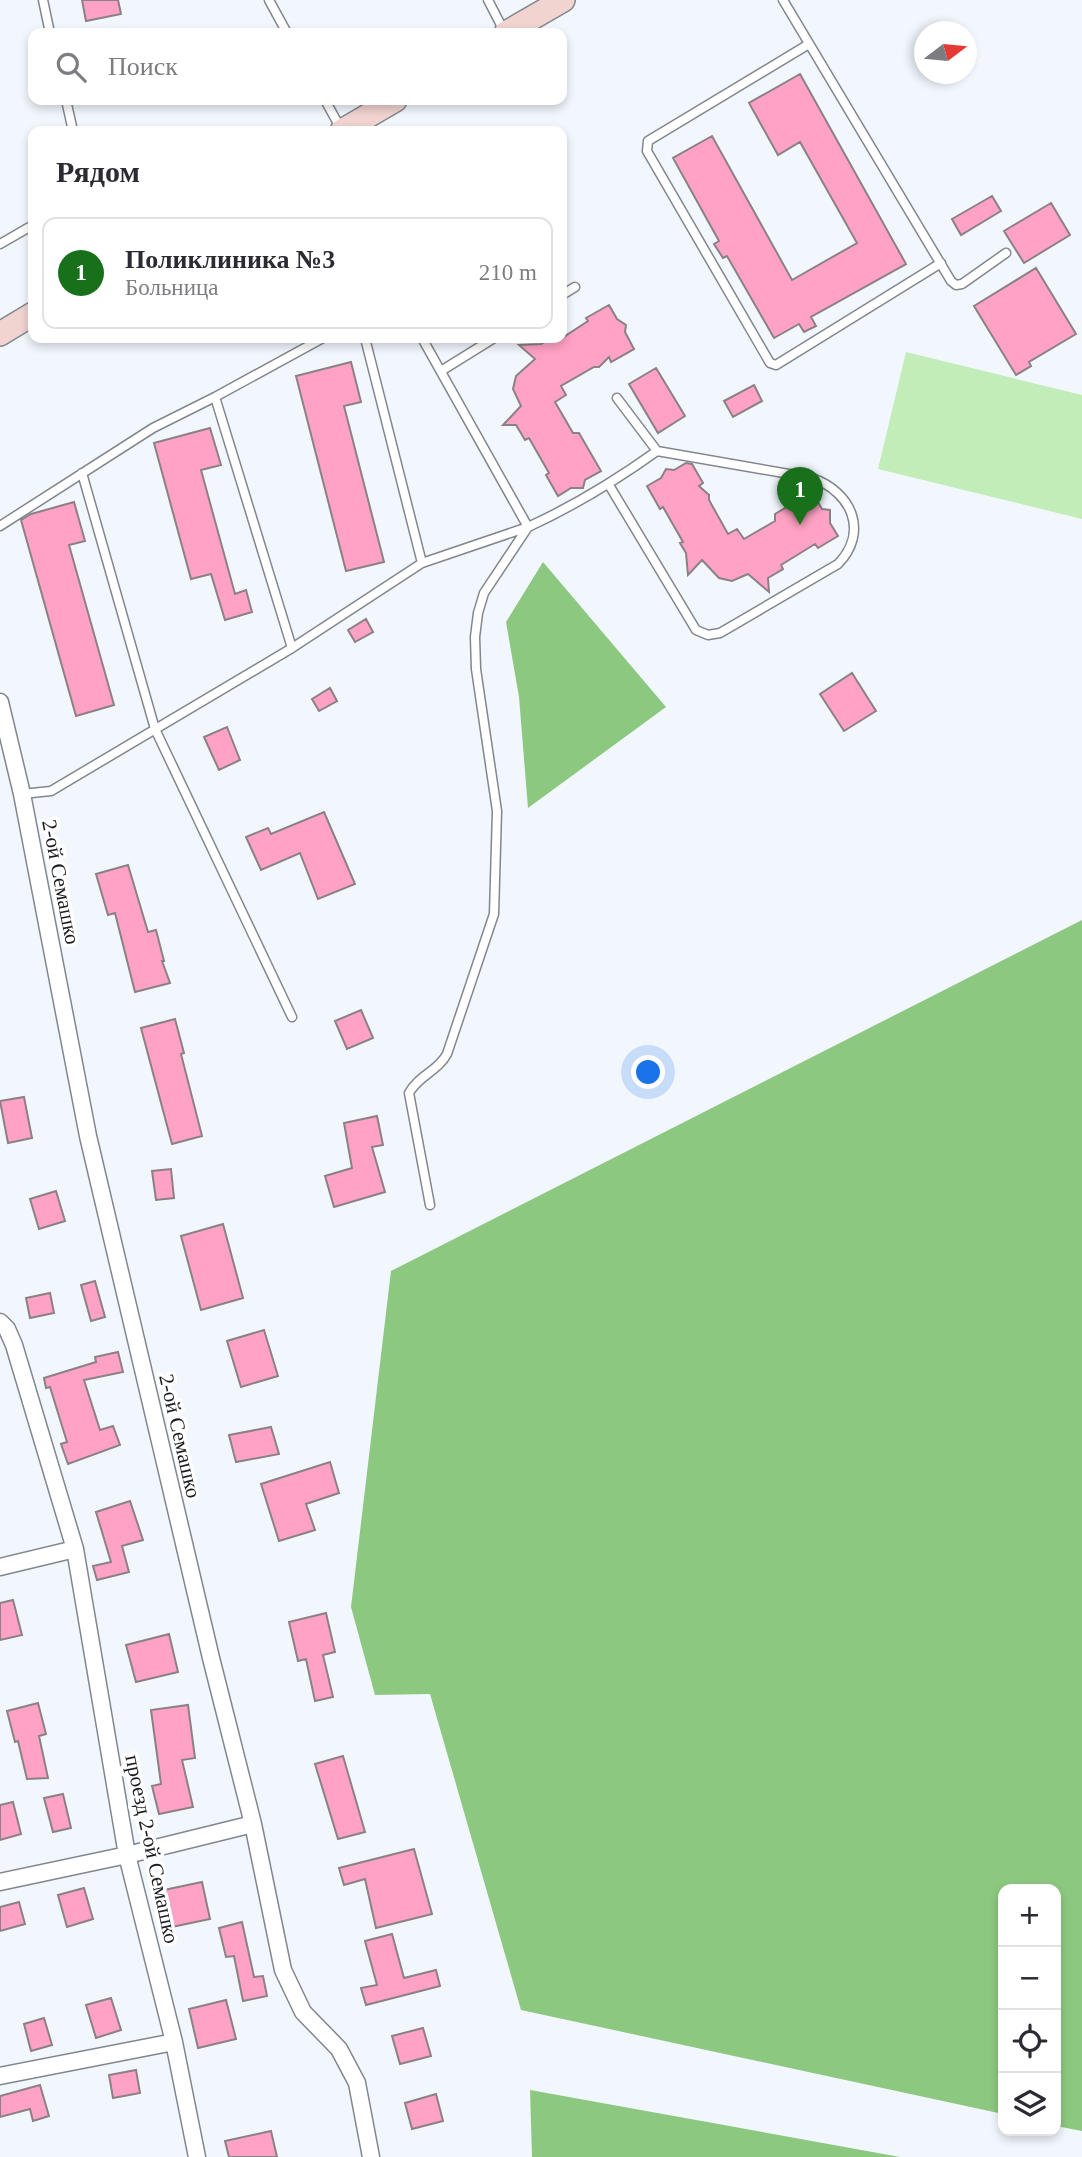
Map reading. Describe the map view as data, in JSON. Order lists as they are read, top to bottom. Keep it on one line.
{"streets":{"street":["2-ой Семашко","проезд 2-ой Семашко"]},"north":"right","page":{"search":"Поиск","heading":"Рядом","list":[{"mark":"1","name":"Поликлиника №3","note":"Больница","value":"210 m"}],"pins":"1","map_buttons":["+","−"]}}
